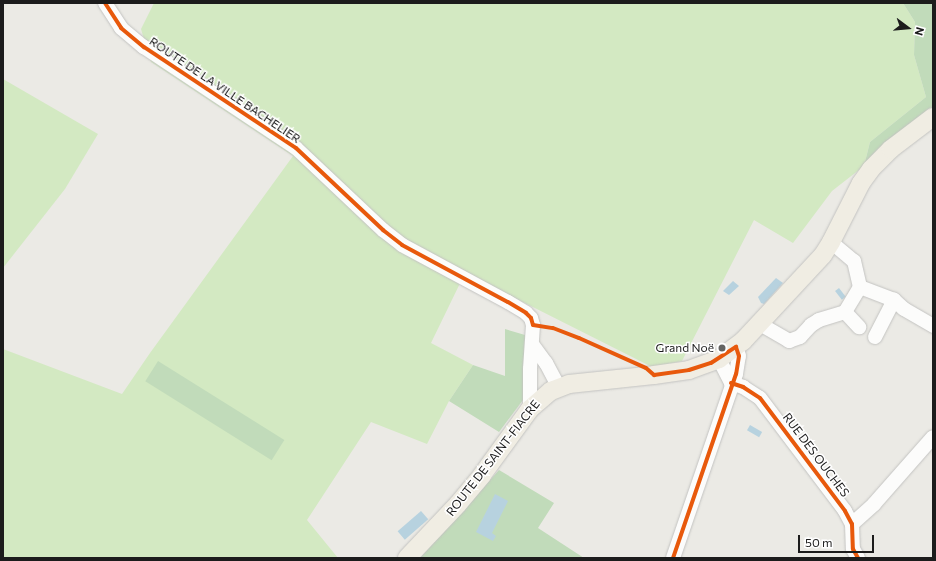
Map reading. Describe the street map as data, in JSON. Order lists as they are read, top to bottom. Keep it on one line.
{"streets":{"main road":["ROUTE DE SAINT-FIACRE"],"street":["ROUTE DE LA VILLE BACHELIER","RUE DES OUCHES"]},"crossings":[["ROUTE DE LA VILLE BACHELIER","ROUTE DE SAINT-FIACRE"]],"places":["Grand Noë"],"scale_bar":"50 m","north":"right"}
